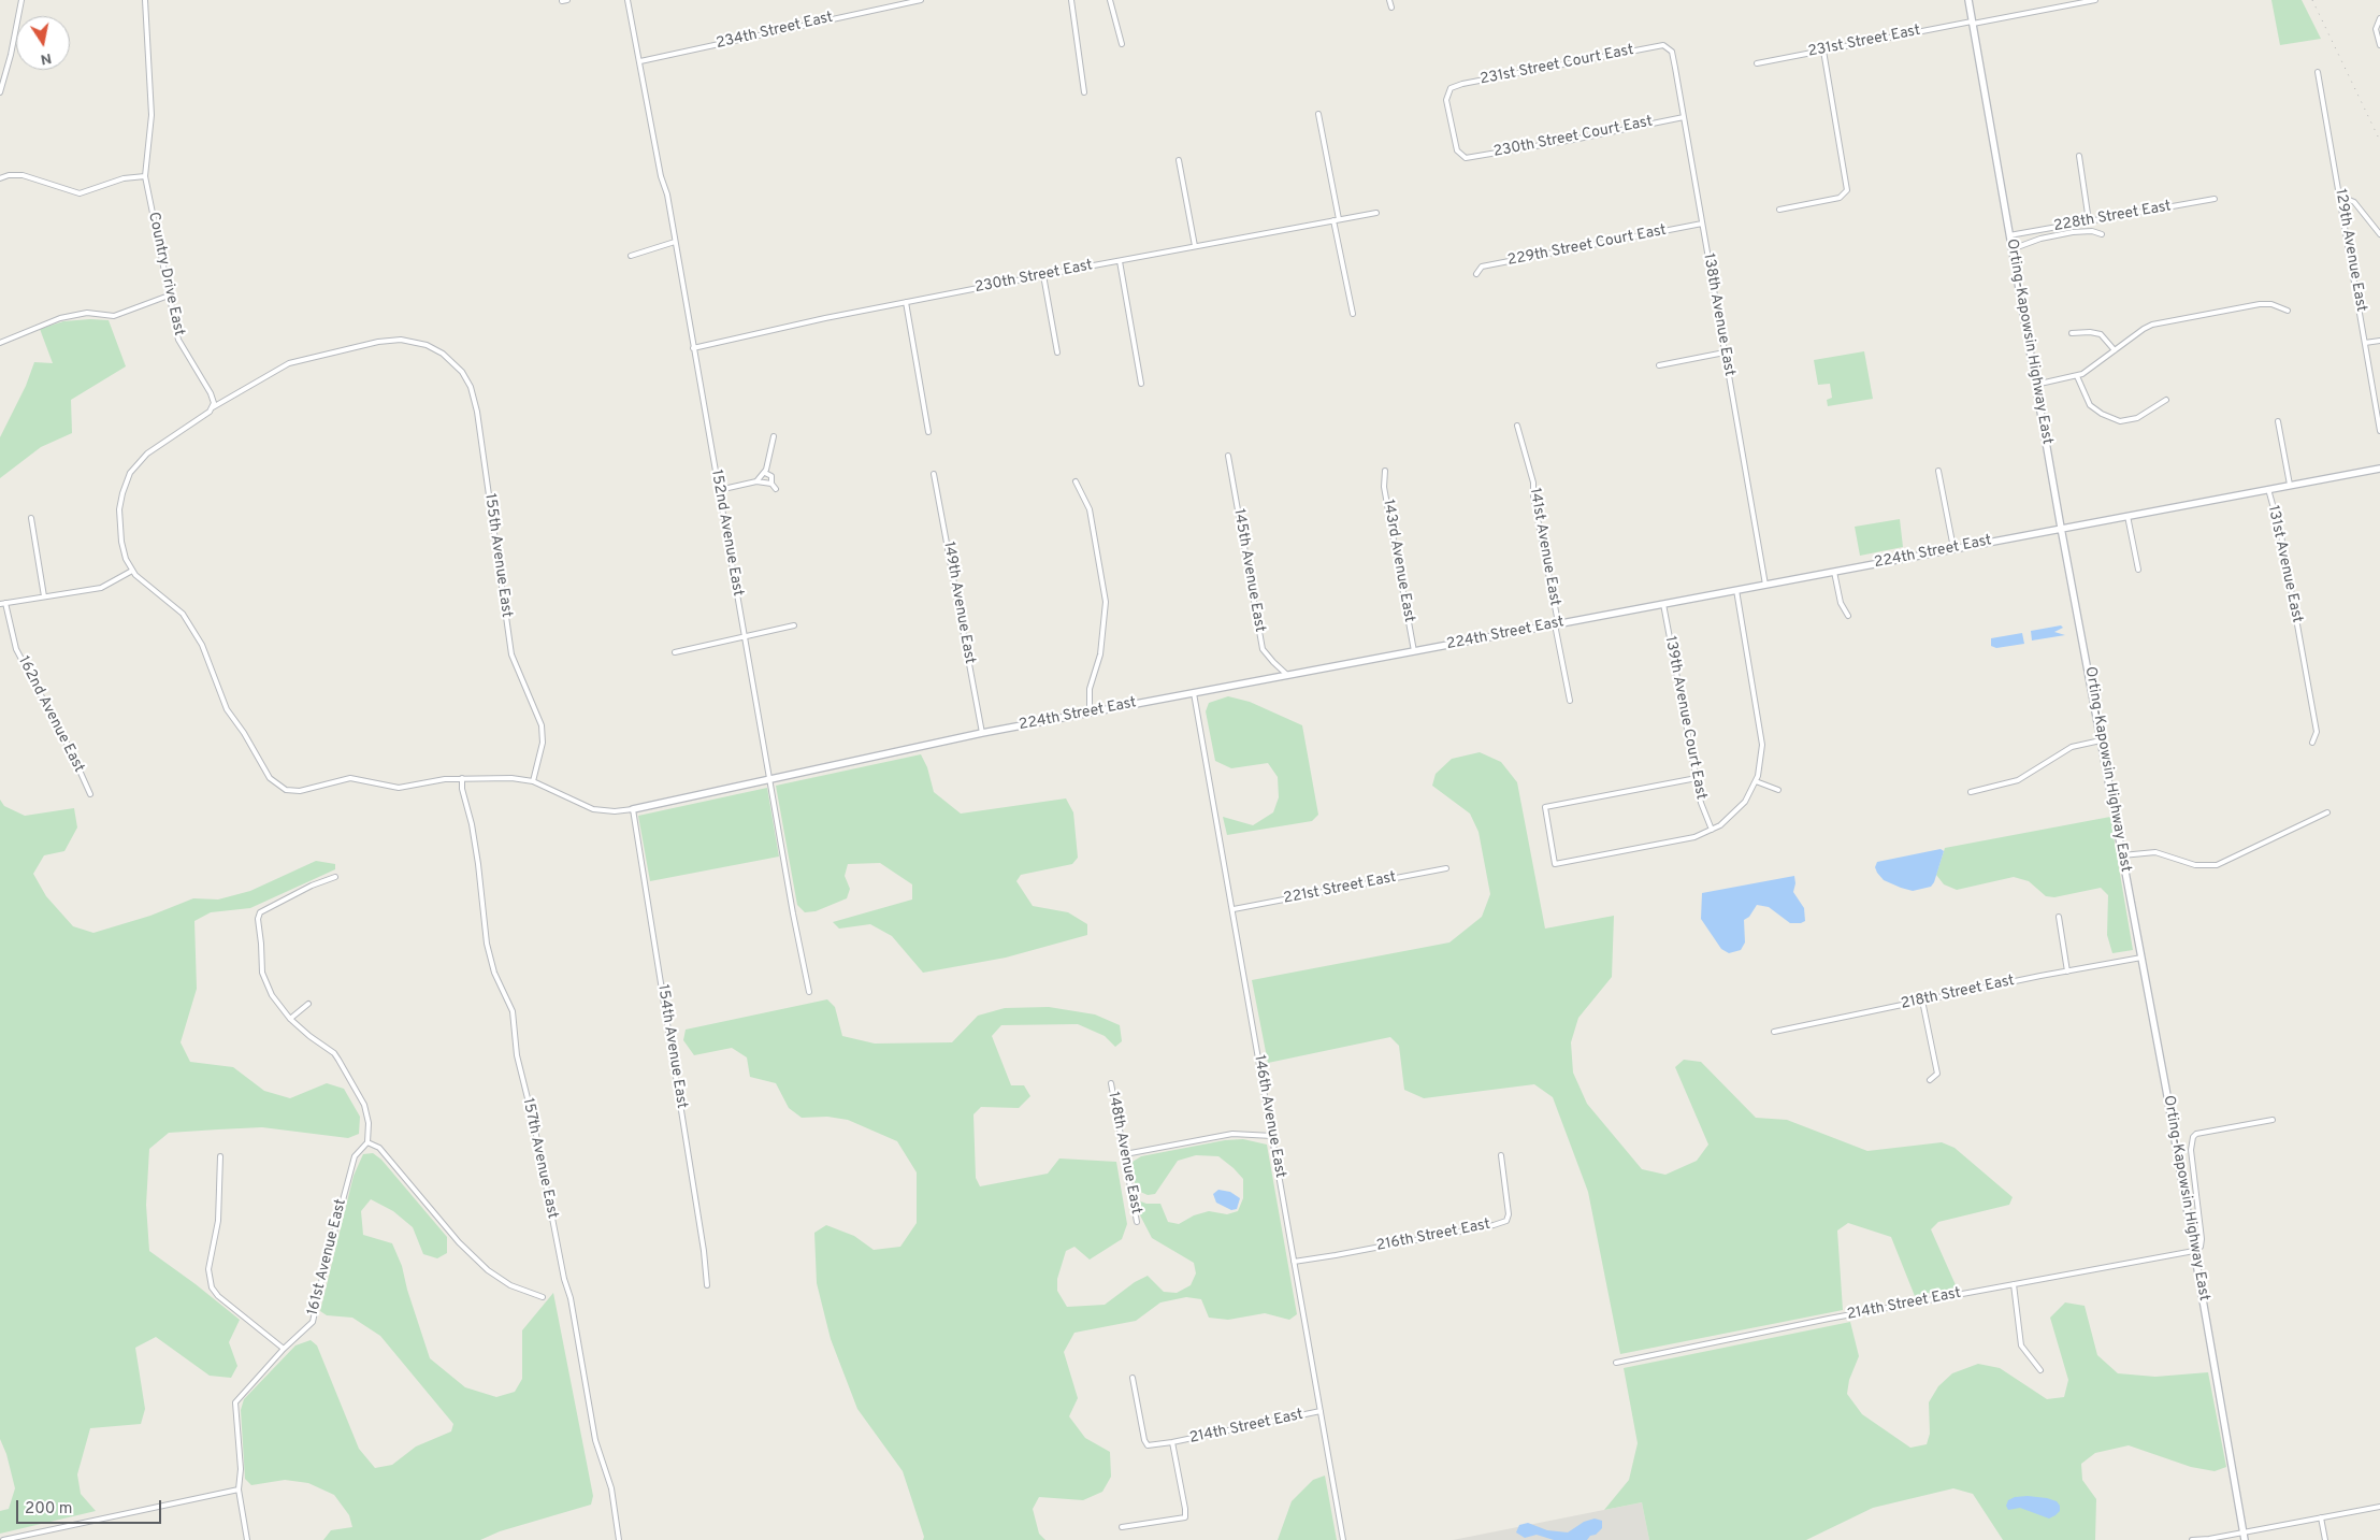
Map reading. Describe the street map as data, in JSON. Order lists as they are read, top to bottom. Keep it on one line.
{"streets":{"main road":["Orting-Kapowsin Highway East","224th Street East"],"street":["234th Street East","231st Street East","231st Street Court East","230th Street Court East","228th Street East","229th Street Court East","129th Avenue East","Country Drive East","230th Street East","138th Avenue East","152nd Avenue East","141st Avenue East","155th Avenue East","143rd Avenue East","131st Avenue East","145th Avenue East","149th Avenue East","162nd Avenue East","139th Avenue Court East","221st Street East","218th Street East","154th Avenue East","146th Avenue East","148th Avenue East","157th Avenue East","216th Street East","161st Avenue East","214th Street East"]},"crossings":[["234th Street East","152nd Avenue East"],["231st Street East","Orting-Kapowsin Highway East"],["231st Street Court East","230th Street Court East"],["231st Street Court East","138th Avenue East"],["230th Street Court East","138th Avenue East"],["228th Street East","Orting-Kapowsin Highway East"],["229th Street Court East","138th Avenue East"],["Country Drive East","155th Avenue East"],["230th Street East","152nd Avenue East"],["138th Avenue East","224th Street East"],["Orting-Kapowsin Highway East","224th Street East"],["Orting-Kapowsin Highway East","218th Street East"],["Orting-Kapowsin Highway East","214th Street East"],["152nd Avenue East","224th Street East"],["141st Avenue East","224th Street East"],["224th Street East","143rd Avenue East"],["224th Street East","131st Avenue East"],["224th Street East","145th Avenue East"],["224th Street East","149th Avenue East"],["224th Street East","139th Avenue Court East"],["224th Street East","154th Avenue East"],["224th Street East","146th Avenue East"],["221st Street East","146th Avenue East"],["146th Avenue East","216th Street East"],["146th Avenue East","214th Street East"]],"scale_bar":"200 m","north":"bottom"}
